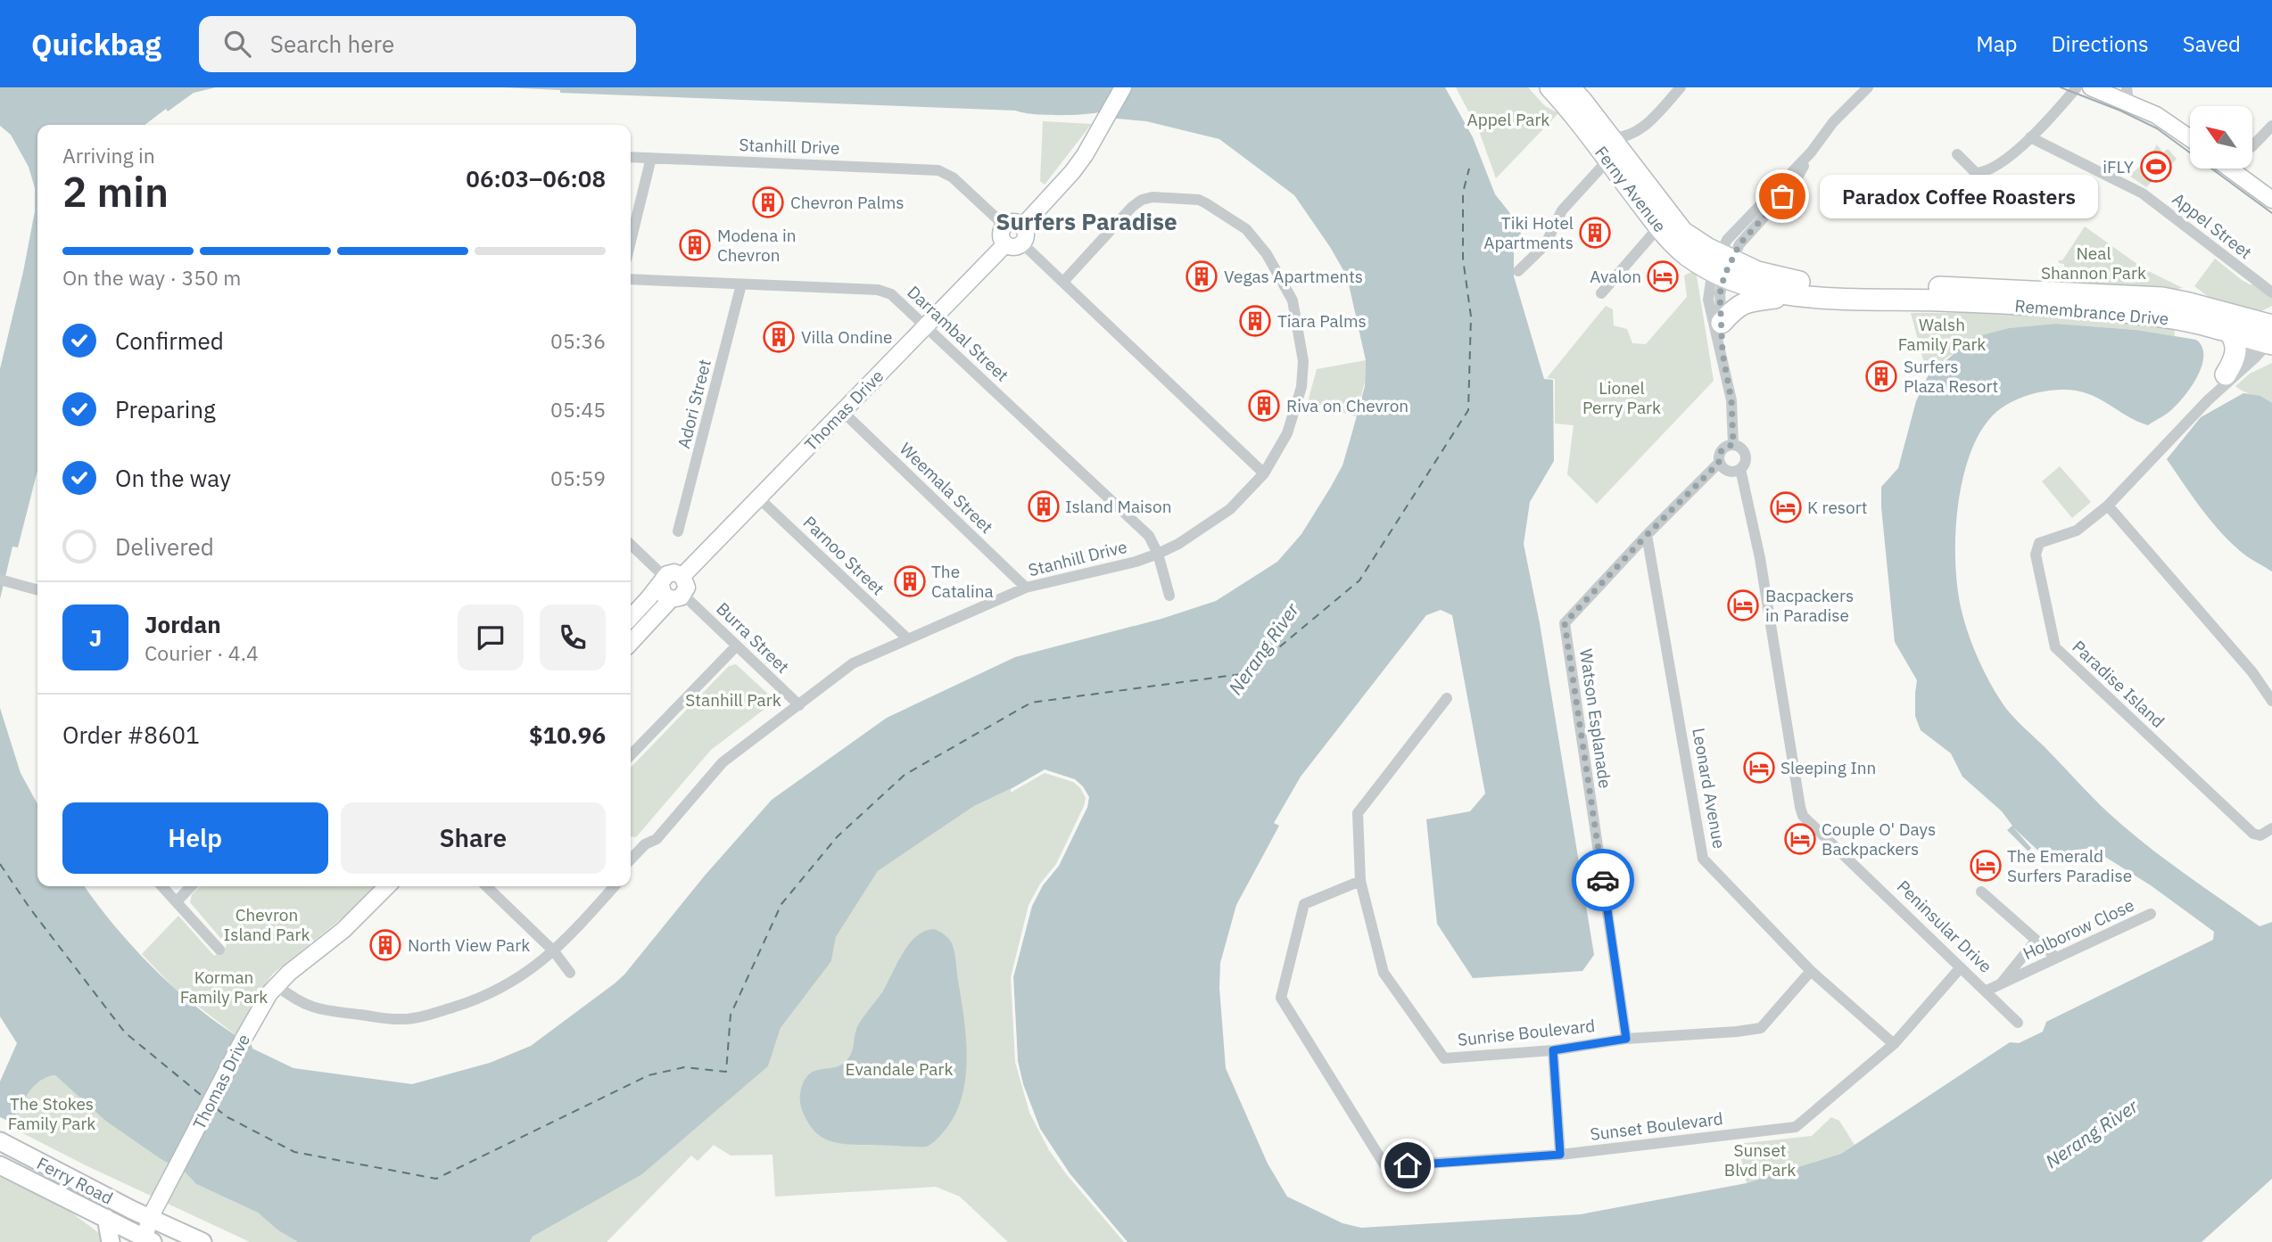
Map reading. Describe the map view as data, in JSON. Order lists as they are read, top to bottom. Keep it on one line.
{"streets":{"highway":["Ferny Avenue","Remembrance Drive"],"main road":["Thomas Drive","Ferry Road"],"street":["Stanhill Drive","Appel Street","Darrambal Street","Adori Street","Weemala Street","Parnoo Street","Burra Street","Paradise Island","Watson Esplanade","Leonard Avenue","Peninsular Drive","Holborow Close","Sunrise Boulevard","Sunset Boulevard"]},"crossings":[["Stanhill Drive","Darrambal Street"],["Stanhill Drive","Thomas Drive"],["Stanhill Drive","Weemala Street"],["Stanhill Drive","Parnoo Street"],["Stanhill Drive","Burra Street"],["Ferny Avenue","Remembrance Drive"],["Remembrance Drive","Paradise Island"],["Darrambal Street","Adori Street"],["Darrambal Street","Thomas Drive"],["Thomas Drive","Weemala Street"],["Thomas Drive","Parnoo Street"],["Thomas Drive","Burra Street"],["Thomas Drive","Ferry Road"],["Watson Esplanade","Leonard Avenue"],["Watson Esplanade","Peninsular Drive"],["Watson Esplanade","Sunrise Boulevard"],["Leonard Avenue","Sunrise Boulevard"],["Leonard Avenue","Sunset Boulevard"],["Peninsular Drive","Holborow Close"],["Peninsular Drive","Sunset Boulevard"],["Sunrise Boulevard","Sunset Boulevard"]],"districts":["Surfers Paradise"],"water":["Nerang River"],"parks":["Appel Park","Neal Shannon Park","Walsh Family Park","Lionel Perry Park","Stanhill Park","Chevron Island Park","Korman Family Park","Evandale Park","The Stokes Family Park","Sunset Blvd Park"],"places":{"sports":["iFLY"],"other":["Paradox Coffee Roasters"],"building":["Chevron Palms","Tiki Hotel Apartments","Modena in Chevron","Vegas Apartments","Tiara Palms","Villa Ondine","Surfers Plaza Resort","Riva on Chevron","Island Maison","The Catalina","North View Park"],"hotel":["Avalon","K resort","Bacpackers in Paradise","Sleeping Inn","Couple O' Days Backpackers","The Emerald Surfers Paradise"]},"north":"top left","page":{"header":"Quickbag","search":"Search here","nav":["Map","Directions","Saved"],"heading":["2 min","Arriving in","06:03–06:08"],"panel":["Jordan","Courier · 4.4","Order #8601","$10.96"],"bubble":"Paradox Coffee Roasters","bar":"On the way · 350 m","list":[["Confirmed","05:36"],["Preparing","05:45"],["On the way","05:59"],"Delivered"],"round":"J","buttons":["Help","Share"]}}
